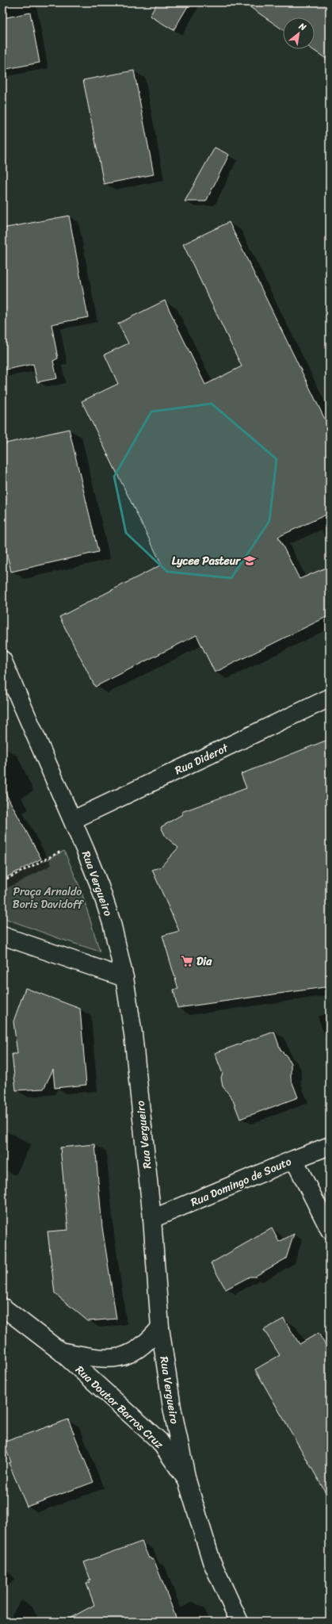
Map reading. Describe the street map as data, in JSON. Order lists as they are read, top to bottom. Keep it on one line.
{"streets":{"street":["Rua Diderot","Rua Vergueiro","Rua Domingo de Souto","Rua Doutor Barros Cruz"]},"crossings":[["Rua Diderot","Rua Vergueiro"],["Rua Vergueiro","Rua Domingo de Souto"],["Rua Vergueiro","Rua Doutor Barros Cruz"]],"parks":["Praça Arnaldo Boris Davidoff"],"places":{"school or university":["Lycee Pasteur"],"supermarket":["Dia"]},"north":"top right"}
